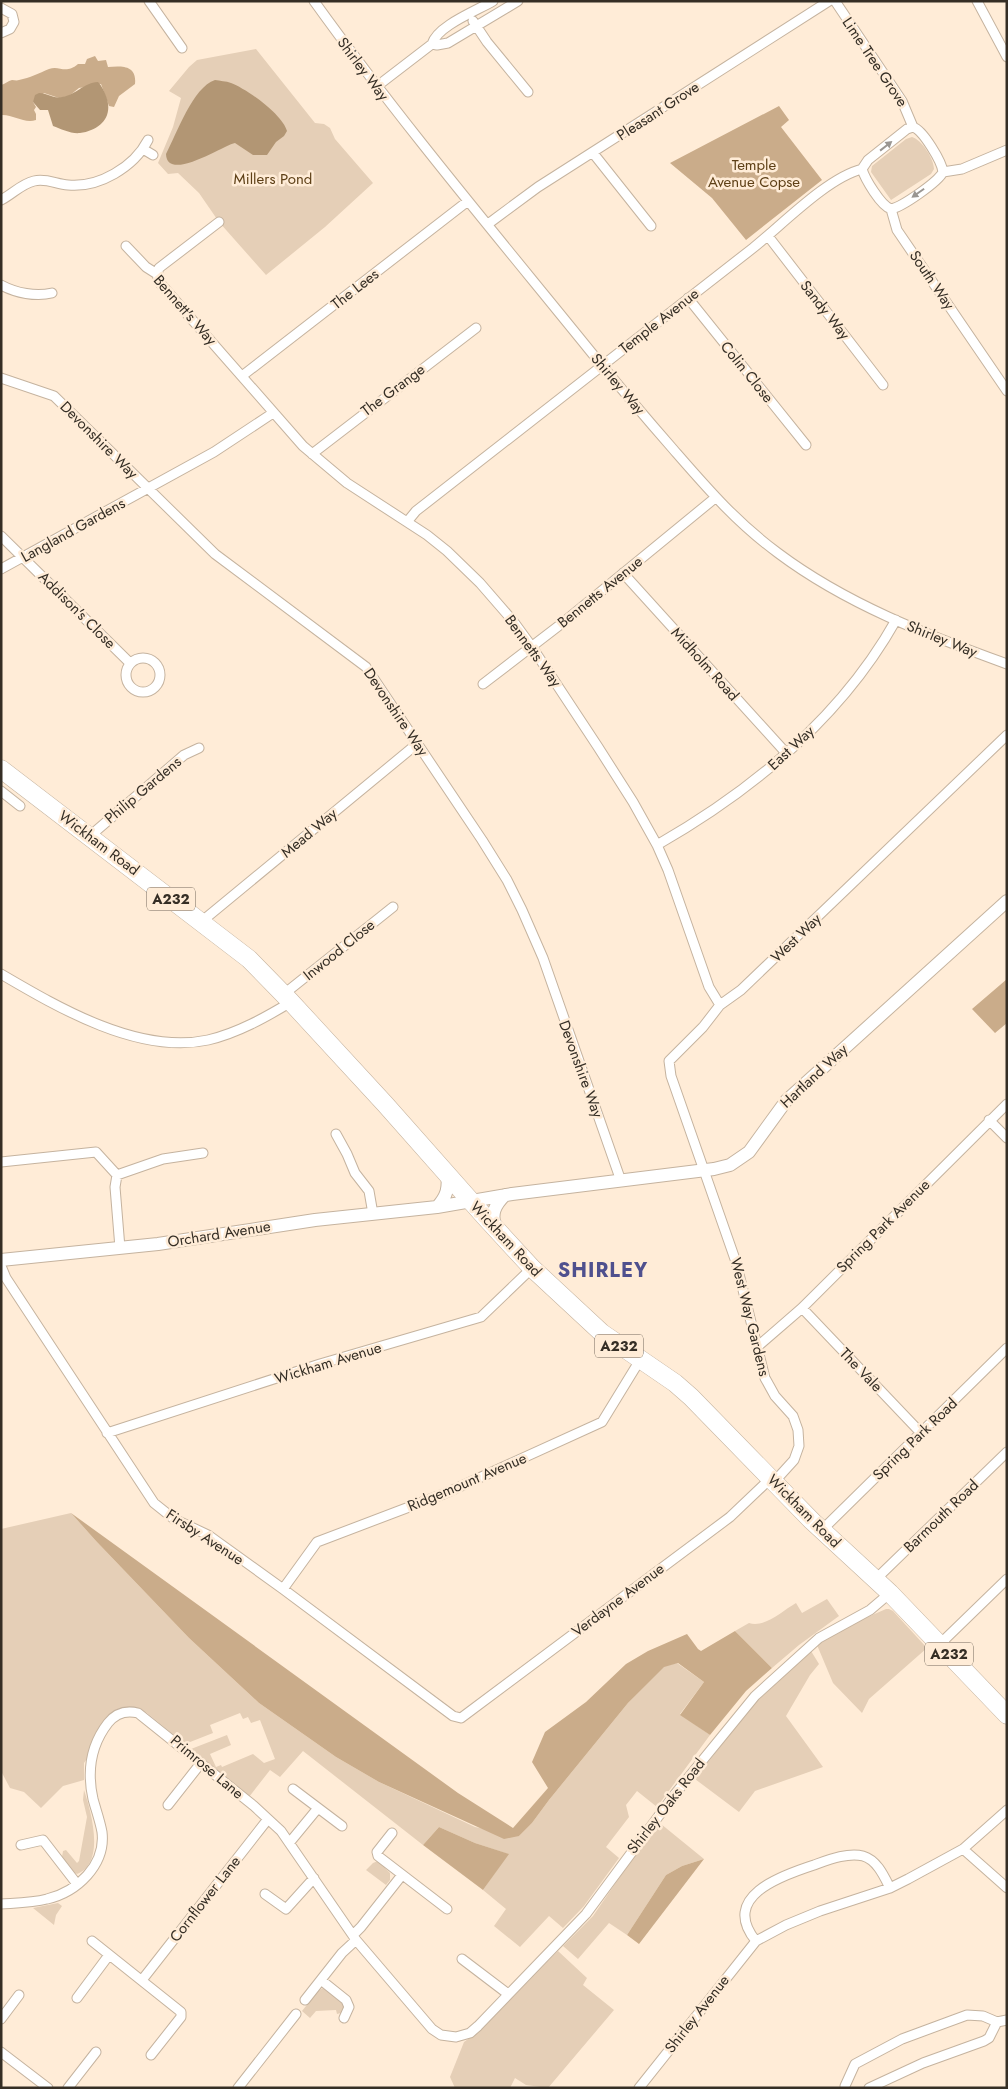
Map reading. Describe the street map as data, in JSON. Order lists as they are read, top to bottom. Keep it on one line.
{"streets":{"highway":["Wickham Road","A232"],"street":["Lime Tree Grove","Shirley Way","Pleasant Grove","South Way","The Lees","Bennett's Way","Sandy Way","Temple Avenue","Colin Close","The Grange","Devonshire Way","Langland Gardens","Bennetts Avenue","Addison's Close","Bennetts Way","Midholm Road","East Way","Philip Gardens","Mead Way","West Way","Inwood Close","Hartland Way","Spring Park Avenue","Orchard Avenue","West Way Gardens","Wickham Avenue","The Vale","Spring Park Road","Ridgemount Avenue","Barmouth Road","Firsby Avenue","Verdayne Avenue","Primrose Lane","Shirley Oaks Road","Cornflower Lane","Shirley Avenue"]},"crossings":[["Lime Tree Grove","South Way"],["Lime Tree Grove","Temple Avenue"],["Shirley Way","Pleasant Grove"],["Shirley Way","The Lees"],["Shirley Way","Temple Avenue"],["Shirley Way","Bennetts Avenue"],["Shirley Way","East Way"],["South Way","Temple Avenue"],["The Lees","Bennett's Way"],["The Lees","Bennetts Way"],["Bennett's Way","Bennetts Way"],["Sandy Way","Temple Avenue"],["Temple Avenue","Colin Close"],["Temple Avenue","Bennetts Way"],["The Grange","Bennetts Way"],["Devonshire Way","Langland Gardens"],["Devonshire Way","Mead Way"],["Devonshire Way","Hartland Way"],["Langland Gardens","Addison's Close"],["Langland Gardens","Bennetts Way"],["Bennetts Avenue","Bennetts Way"],["Bennetts Avenue","Midholm Road"],["Bennetts Way","East Way"],["Bennetts Way","West Way"],["Midholm Road","East Way"],["Philip Gardens","Wickham Road"],["Mead Way","Wickham Road"],["Wickham Road","Inwood Close"],["Wickham Road","Hartland Way"],["Wickham Road","Orchard Avenue"],["Wickham Road","West Way Gardens"],["Wickham Road","Wickham Avenue"],["Wickham Road","Spring Park Road"],["Wickham Road","Ridgemount Avenue"],["Wickham Road","Barmouth Road"],["Wickham Road","Verdayne Avenue"],["Wickham Road","Shirley Oaks Road"],["West Way","Hartland Way"],["West Way","West Way Gardens"],["Hartland Way","Orchard Avenue"],["Hartland Way","West Way Gardens"],["Spring Park Avenue","West Way Gardens"],["Spring Park Avenue","The Vale"],["West Way Gardens","Verdayne Avenue"],["Wickham Avenue","Firsby Avenue"],["The Vale","Spring Park Road"],["Ridgemount Avenue","Firsby Avenue"],["Firsby Avenue","Verdayne Avenue"],["Primrose Lane","Shirley Oaks Road"],["Primrose Lane","Cornflower Lane"]],"districts":["SHIRLEY"],"parks":["Temple Avenue Copse","Millers Pond"]}
